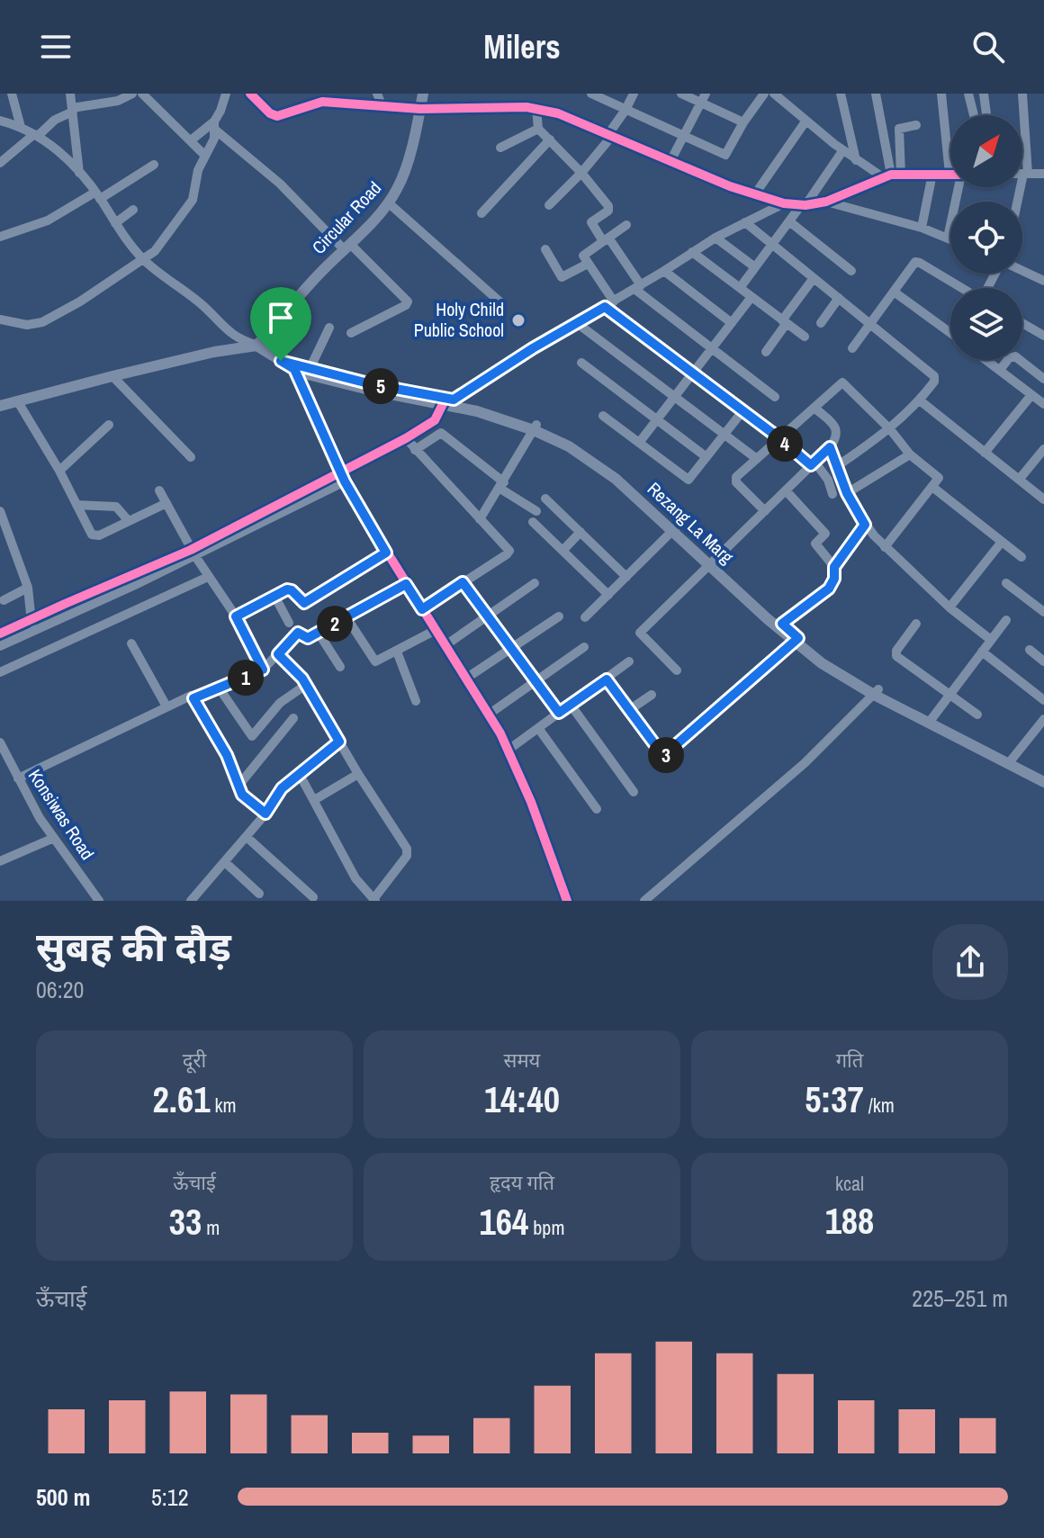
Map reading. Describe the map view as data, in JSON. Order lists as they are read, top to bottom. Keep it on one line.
{"streets":{"main road":["Circular Road","Rezang La Marg"],"street":["Konsiwas Road"]},"crossings":[["Circular Road","Rezang La Marg"]],"places":["Holy Child Public School"],"north":"top right","page":{"header":"Milers","pins":["5","4","2","1","3"],"heading":["सुबह की दौड़","06:20"],"stats":[["दूरी","2.61 km"],["समय","14:40"],["गति","5:37 /km"],["ऊँचाई","33 m"],["हृदय गति","164 bpm"],["kcal","188"]],"chart":["ऊँचाई","225–251 m"],"list":[{"name":"500 m","note":"5:12"}]}}
